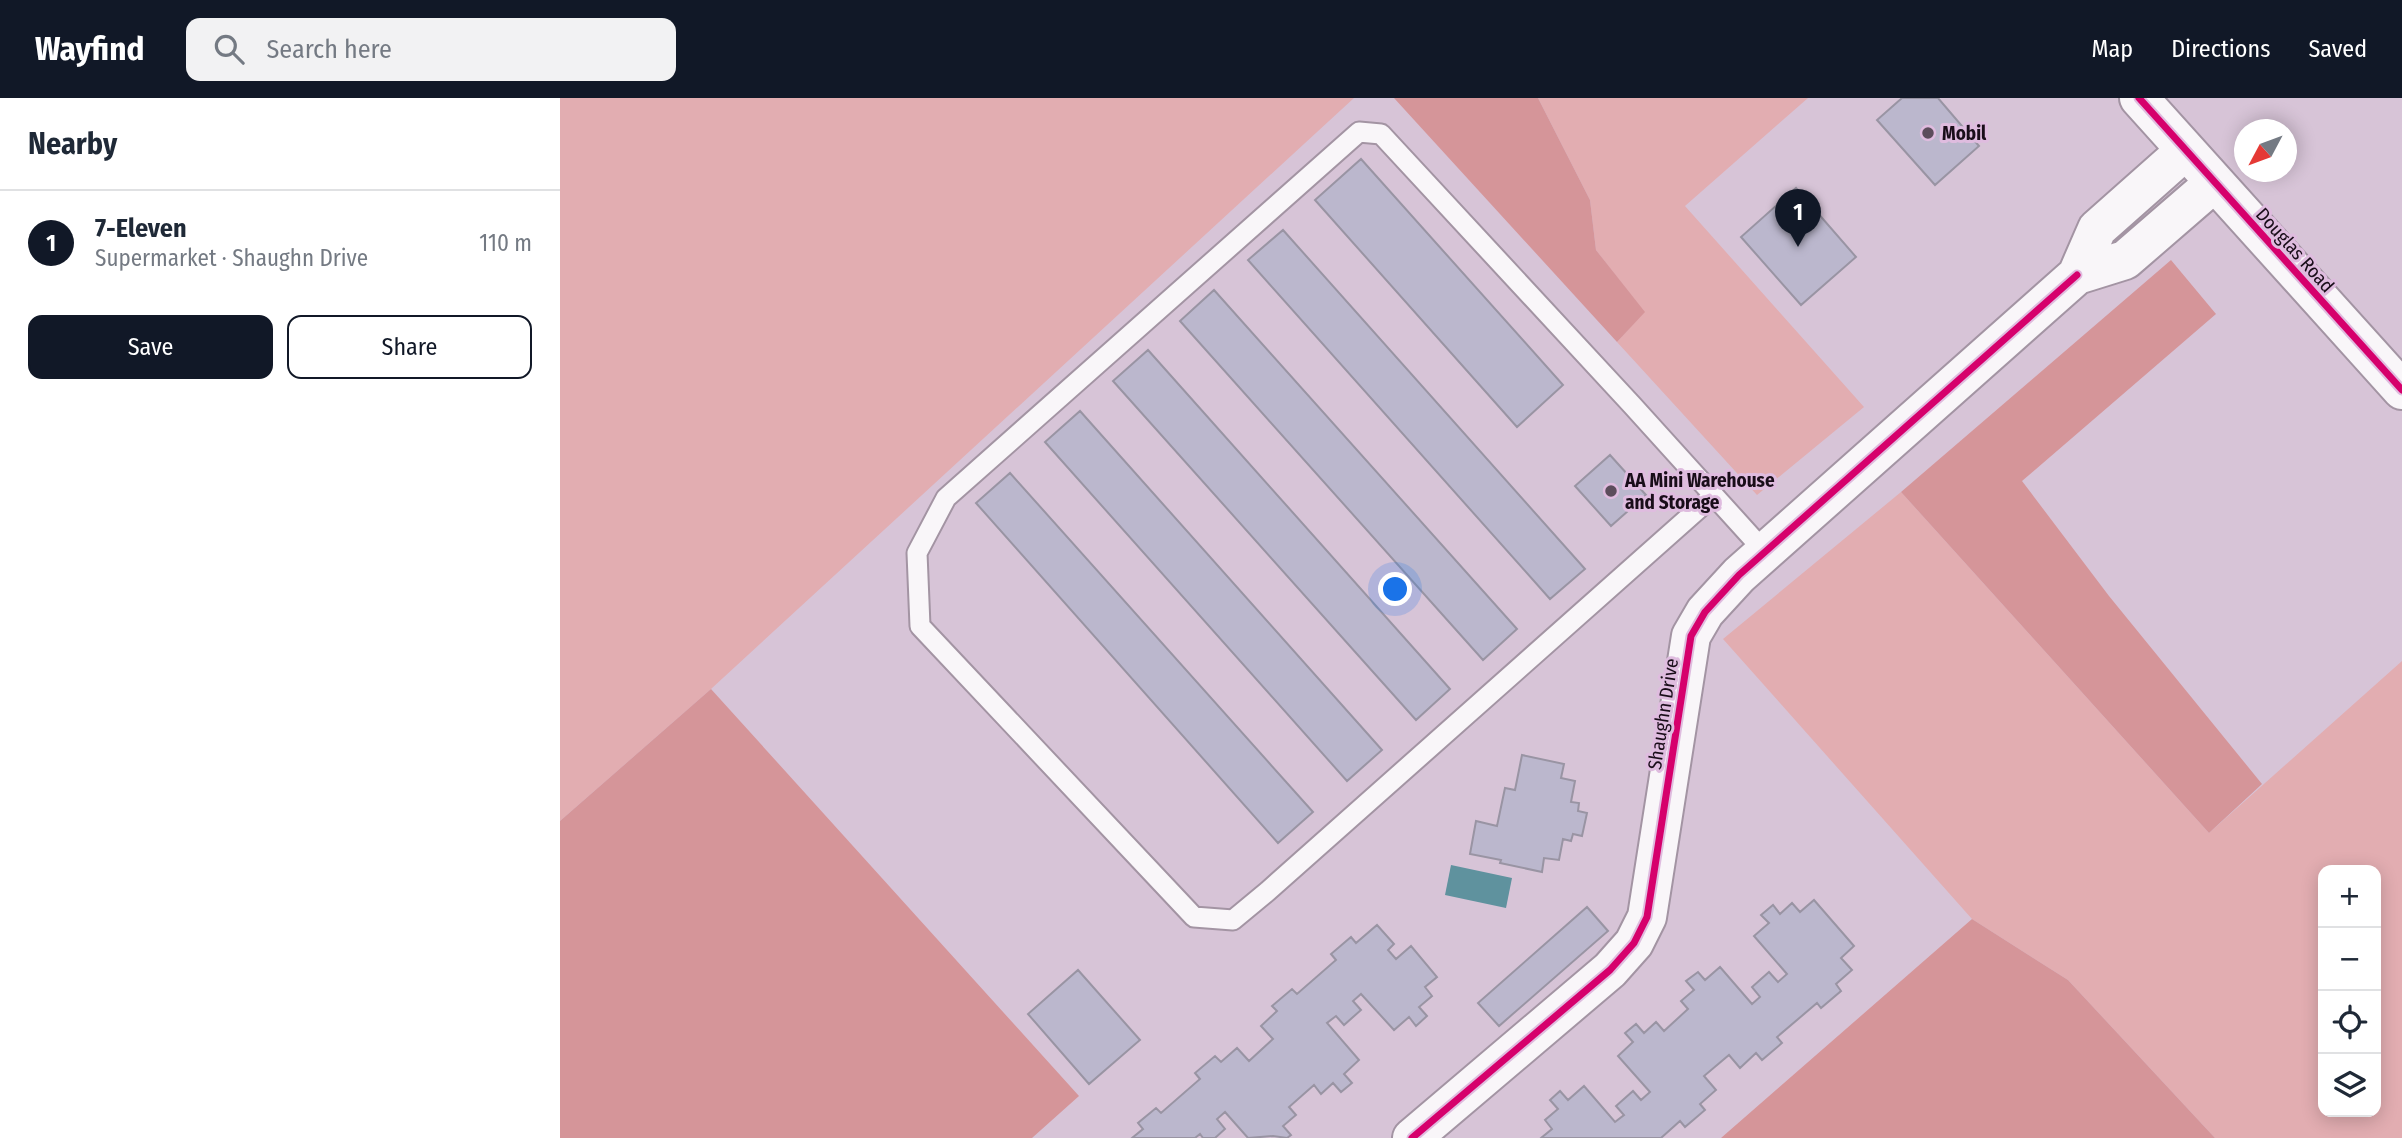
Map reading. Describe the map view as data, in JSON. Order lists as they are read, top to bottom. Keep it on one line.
{"streets":{"street":["Douglas Road","Shaughn Drive"]},"crossings":[["Douglas Road","Shaughn Drive"]],"places":["Mobil","AA Mini Warehouse and Storage"],"north":"bottom left","page":{"header":"Wayfind","search":"Search here","nav":["Map","Directions","Saved"],"heading":"Nearby","list":[{"mark":"1","name":"7-Eleven","note":"Supermarket · Shaughn Drive","value":"110 m"}],"pins":"1","buttons":["Save","Share"],"map_buttons":["+","−"]}}
